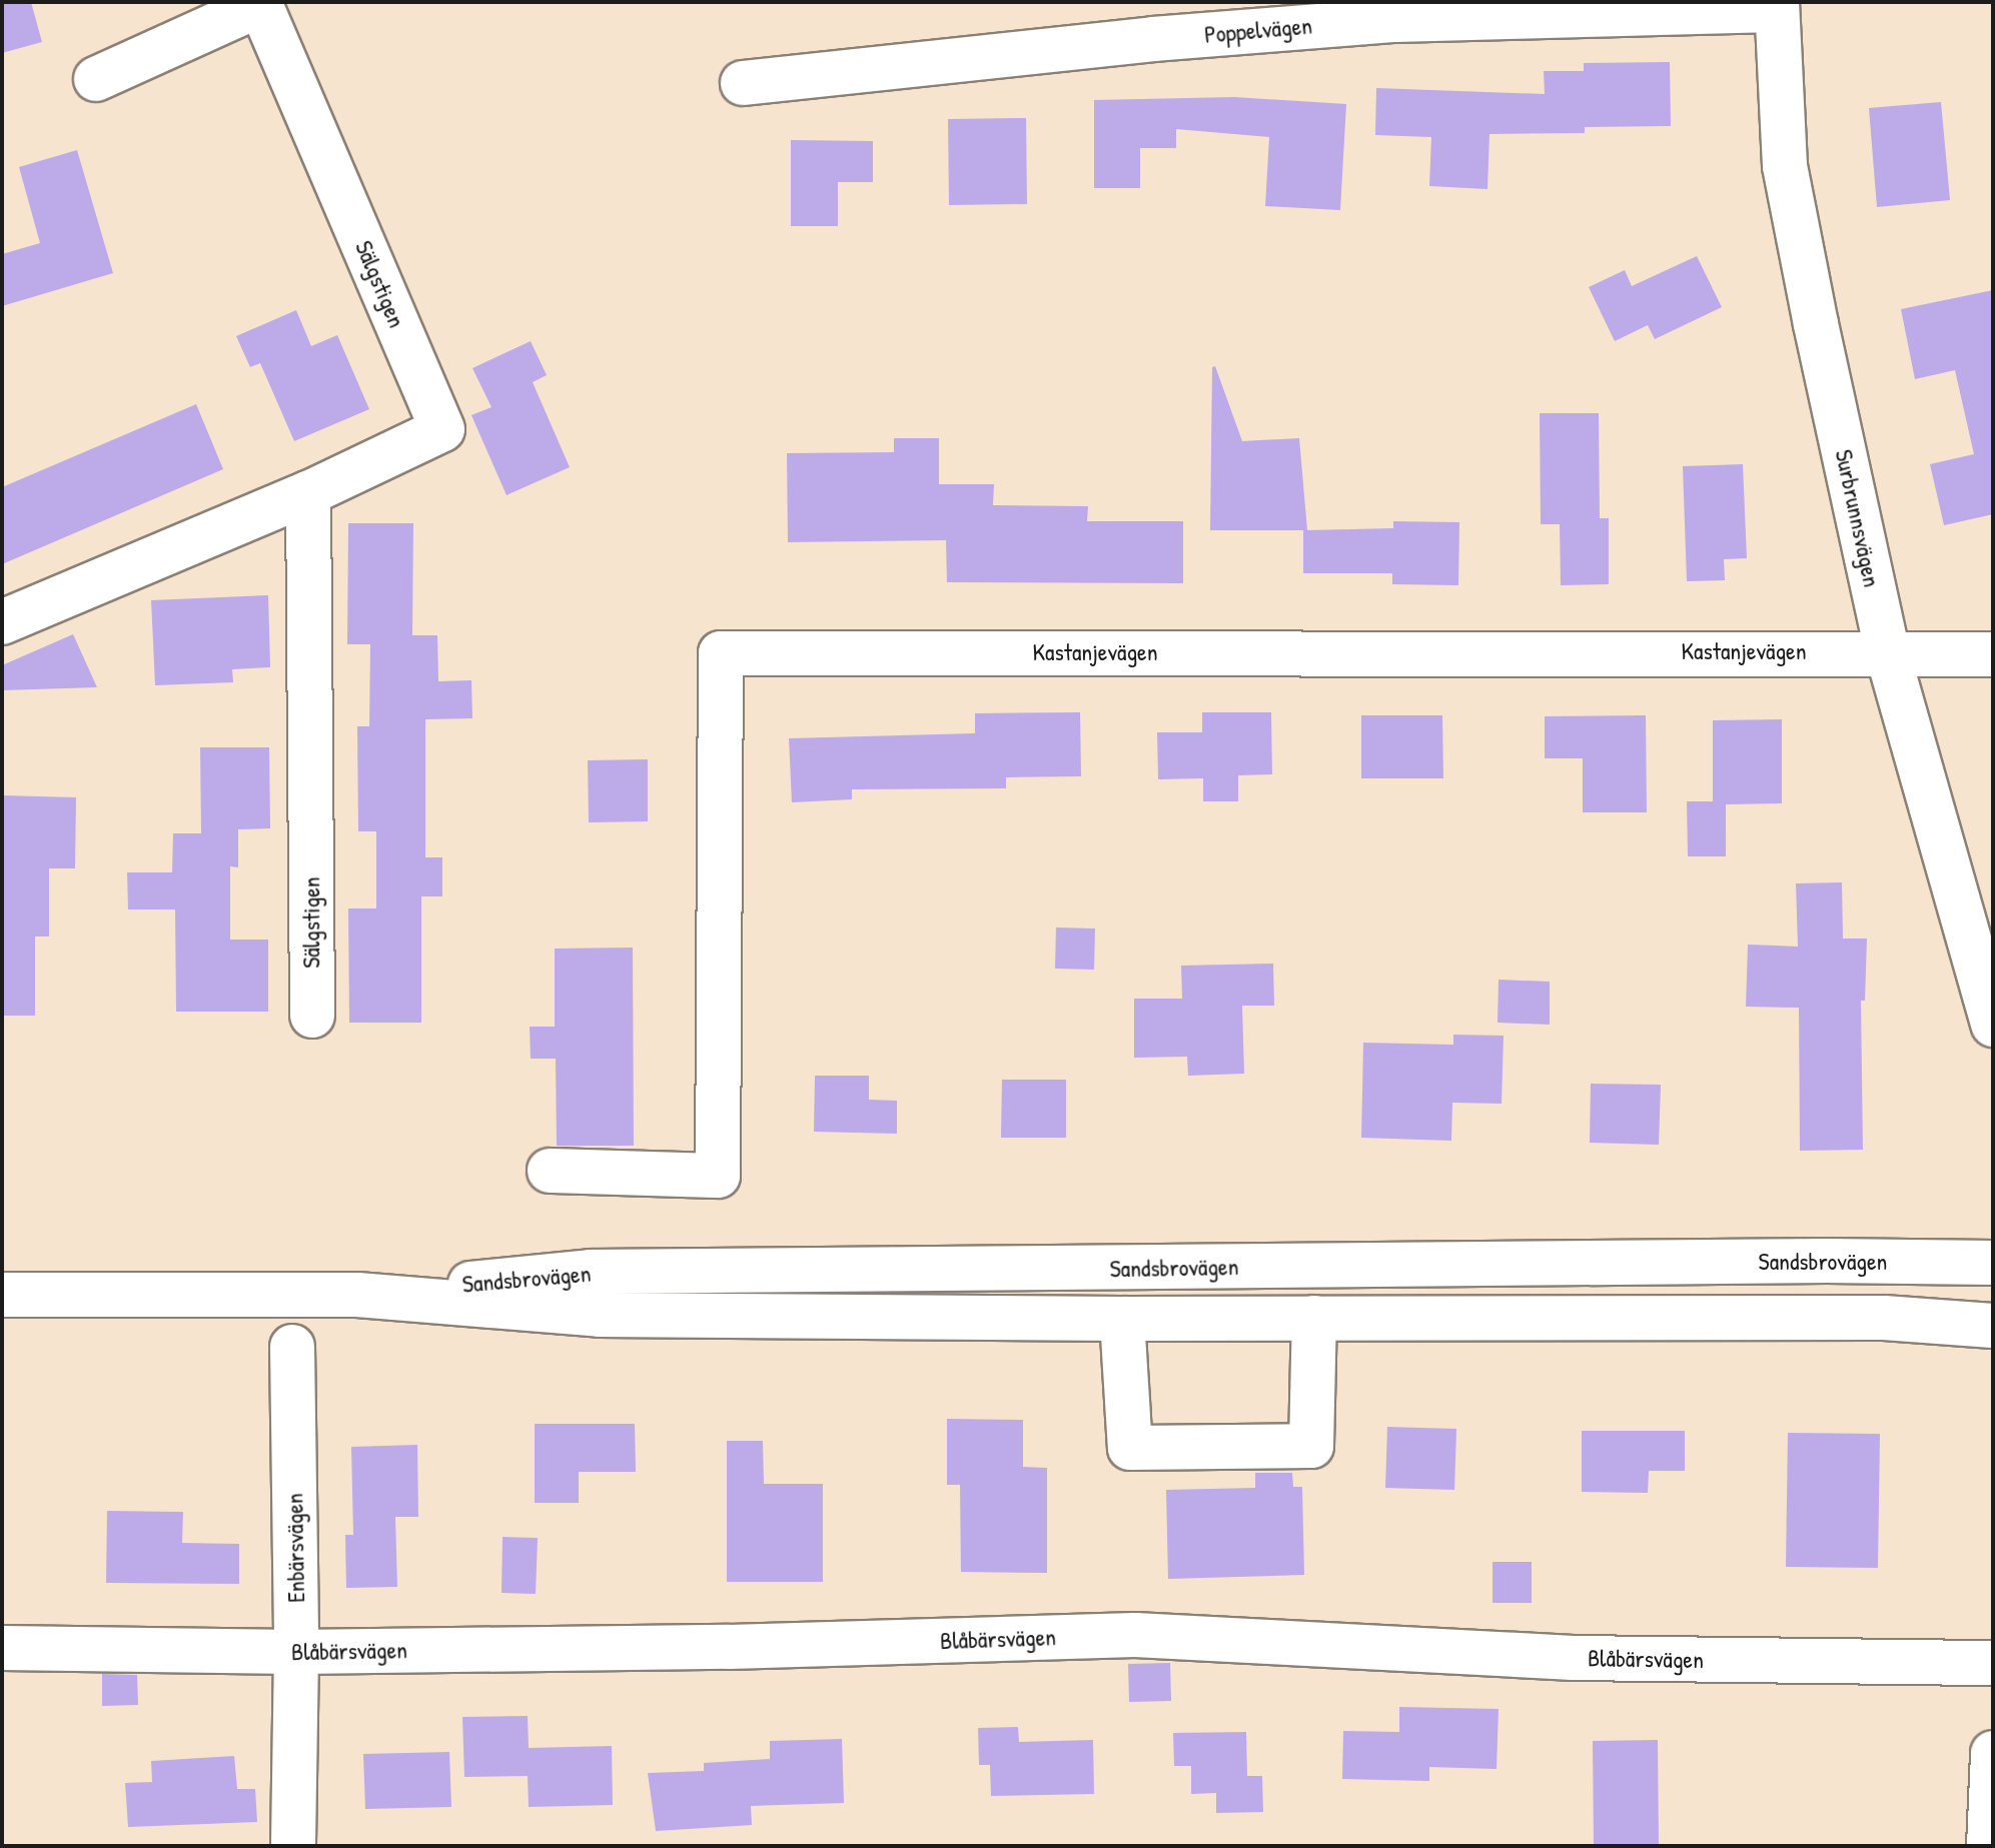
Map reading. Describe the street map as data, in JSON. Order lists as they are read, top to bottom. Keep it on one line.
{"streets":{"street":["Poppelvägen","Sälgstigen","Surbrunnsvägen","Kastanjevägen","Sandsbrovägen","Enbärsvägen","Blåbärsvägen"]},"crossings":[["Poppelvägen","Surbrunnsvägen"],["Surbrunnsvägen","Kastanjevägen"],["Enbärsvägen","Blåbärsvägen"]]}
